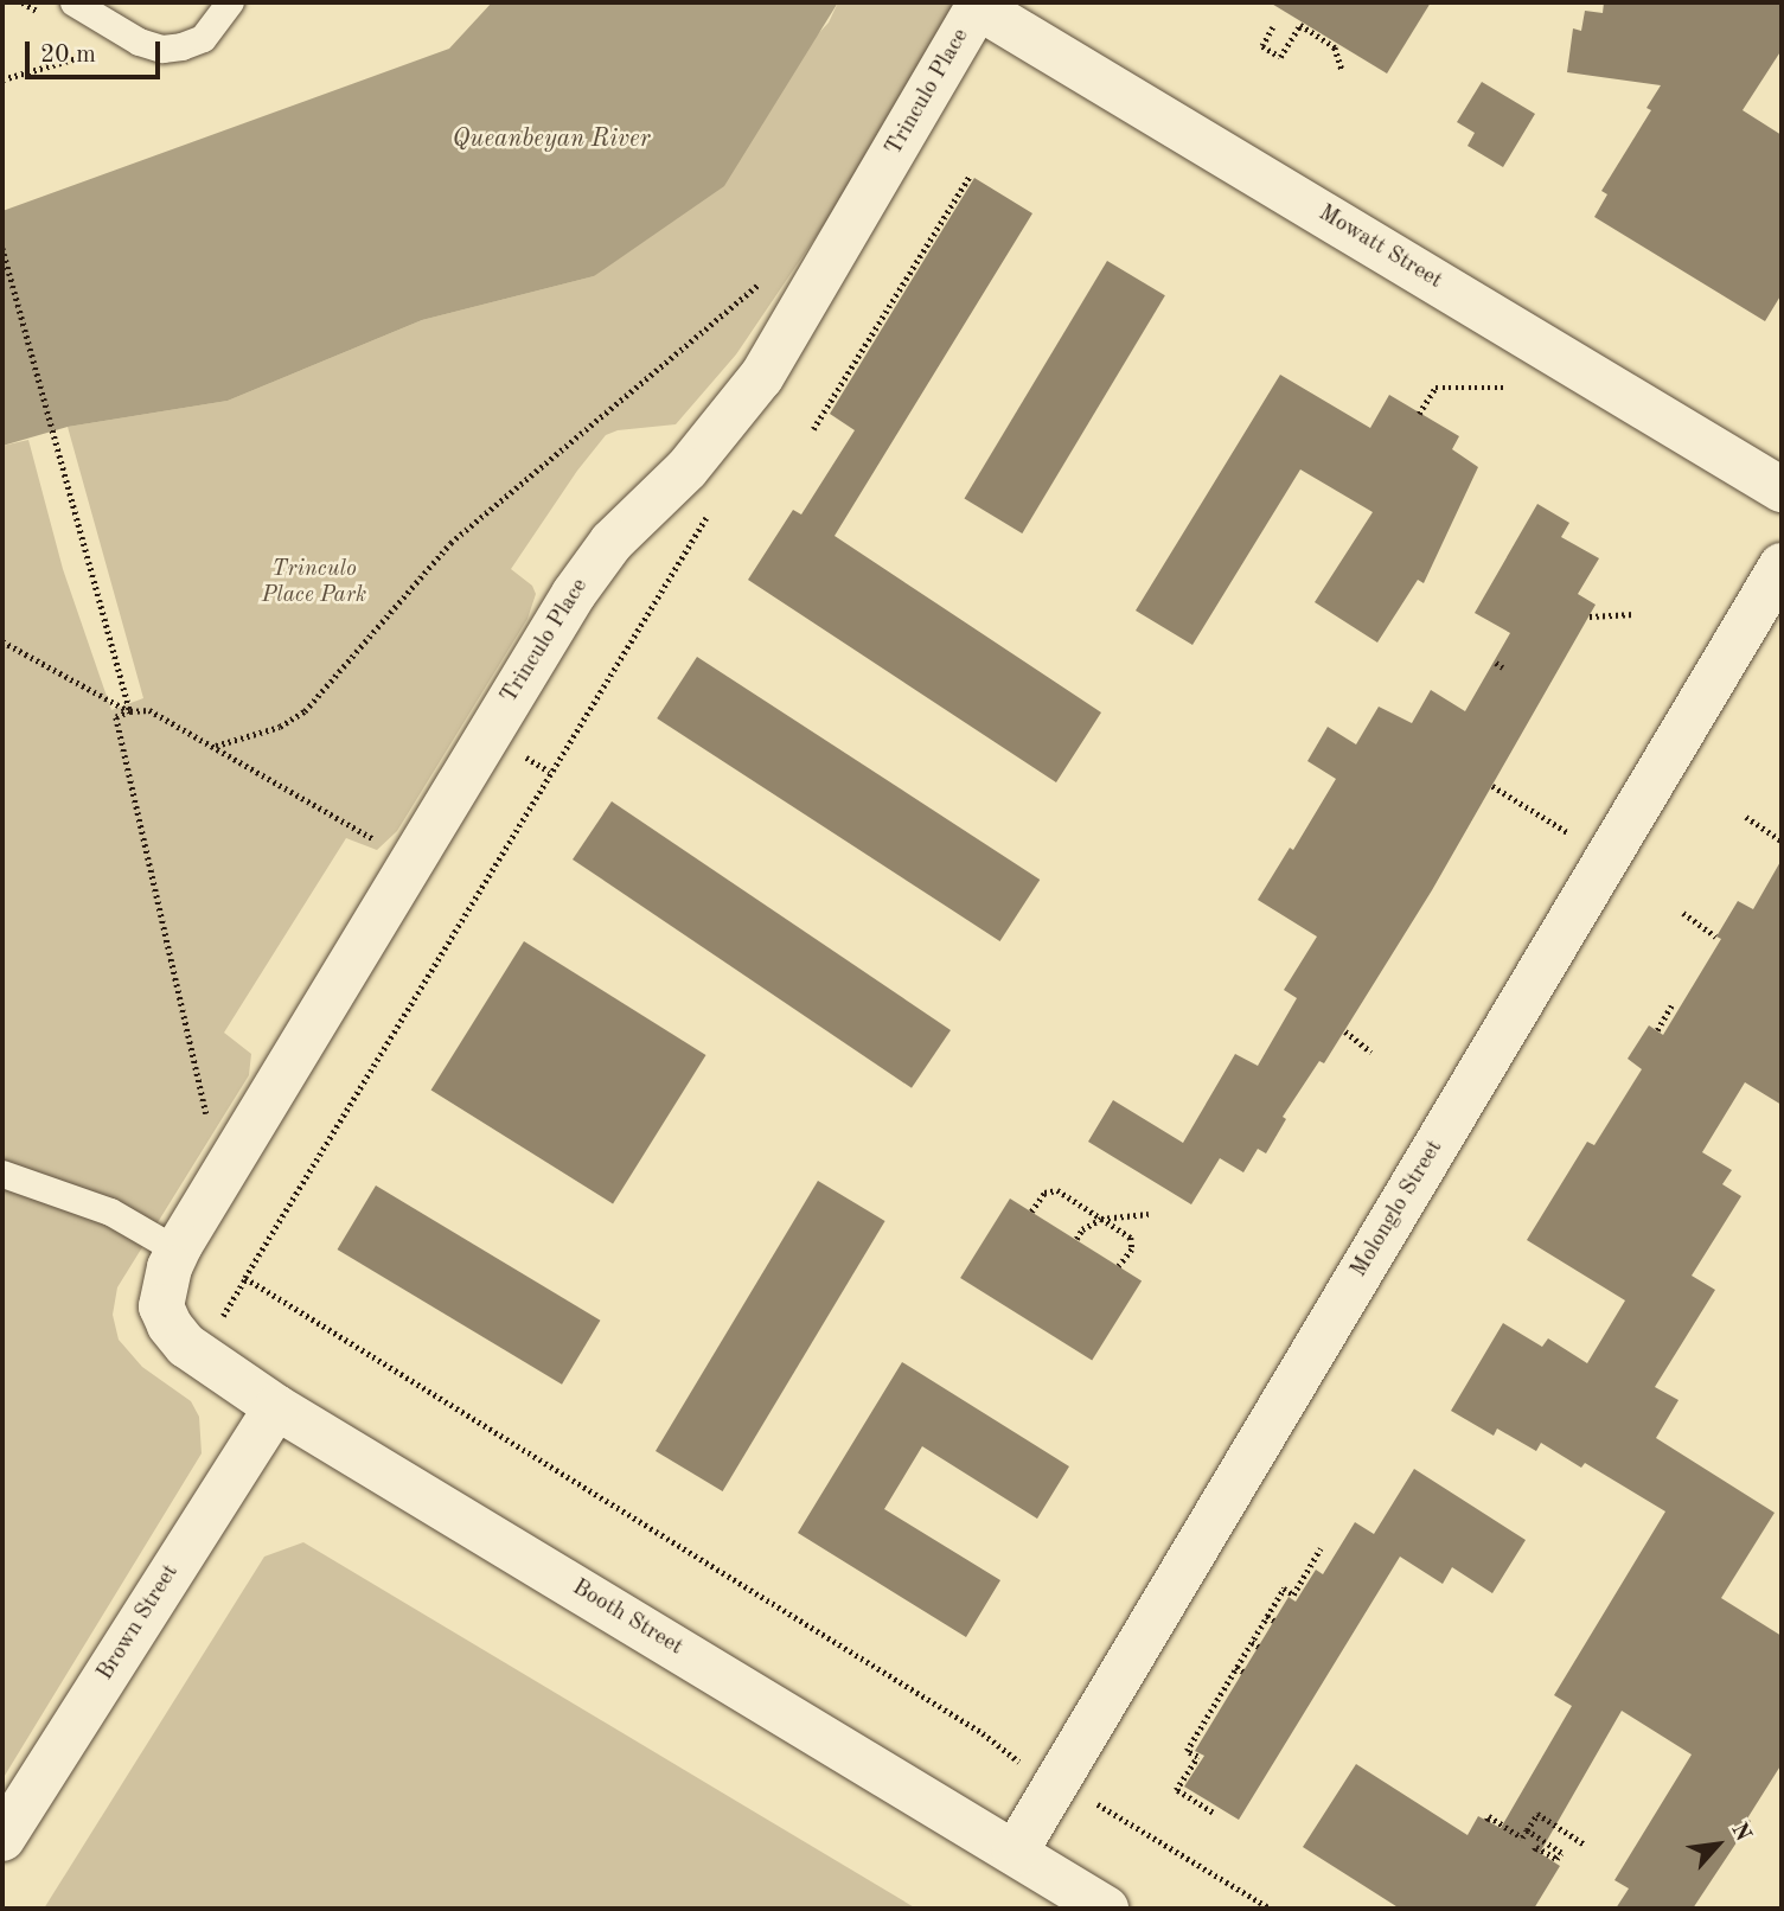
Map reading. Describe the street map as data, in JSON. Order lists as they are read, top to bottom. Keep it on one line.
{"streets":{"street":["Trinculo Place","Mowatt Street","Molonglo Street","Booth Street","Brown Street"]},"crossings":[["Trinculo Place","Mowatt Street"],["Trinculo Place","Booth Street"],["Molonglo Street","Booth Street"],["Booth Street","Brown Street"]],"water":["Queanbeyan River"],"parks":["Trinculo Place Park"],"scale_bar":"20 m","north":"top right"}
